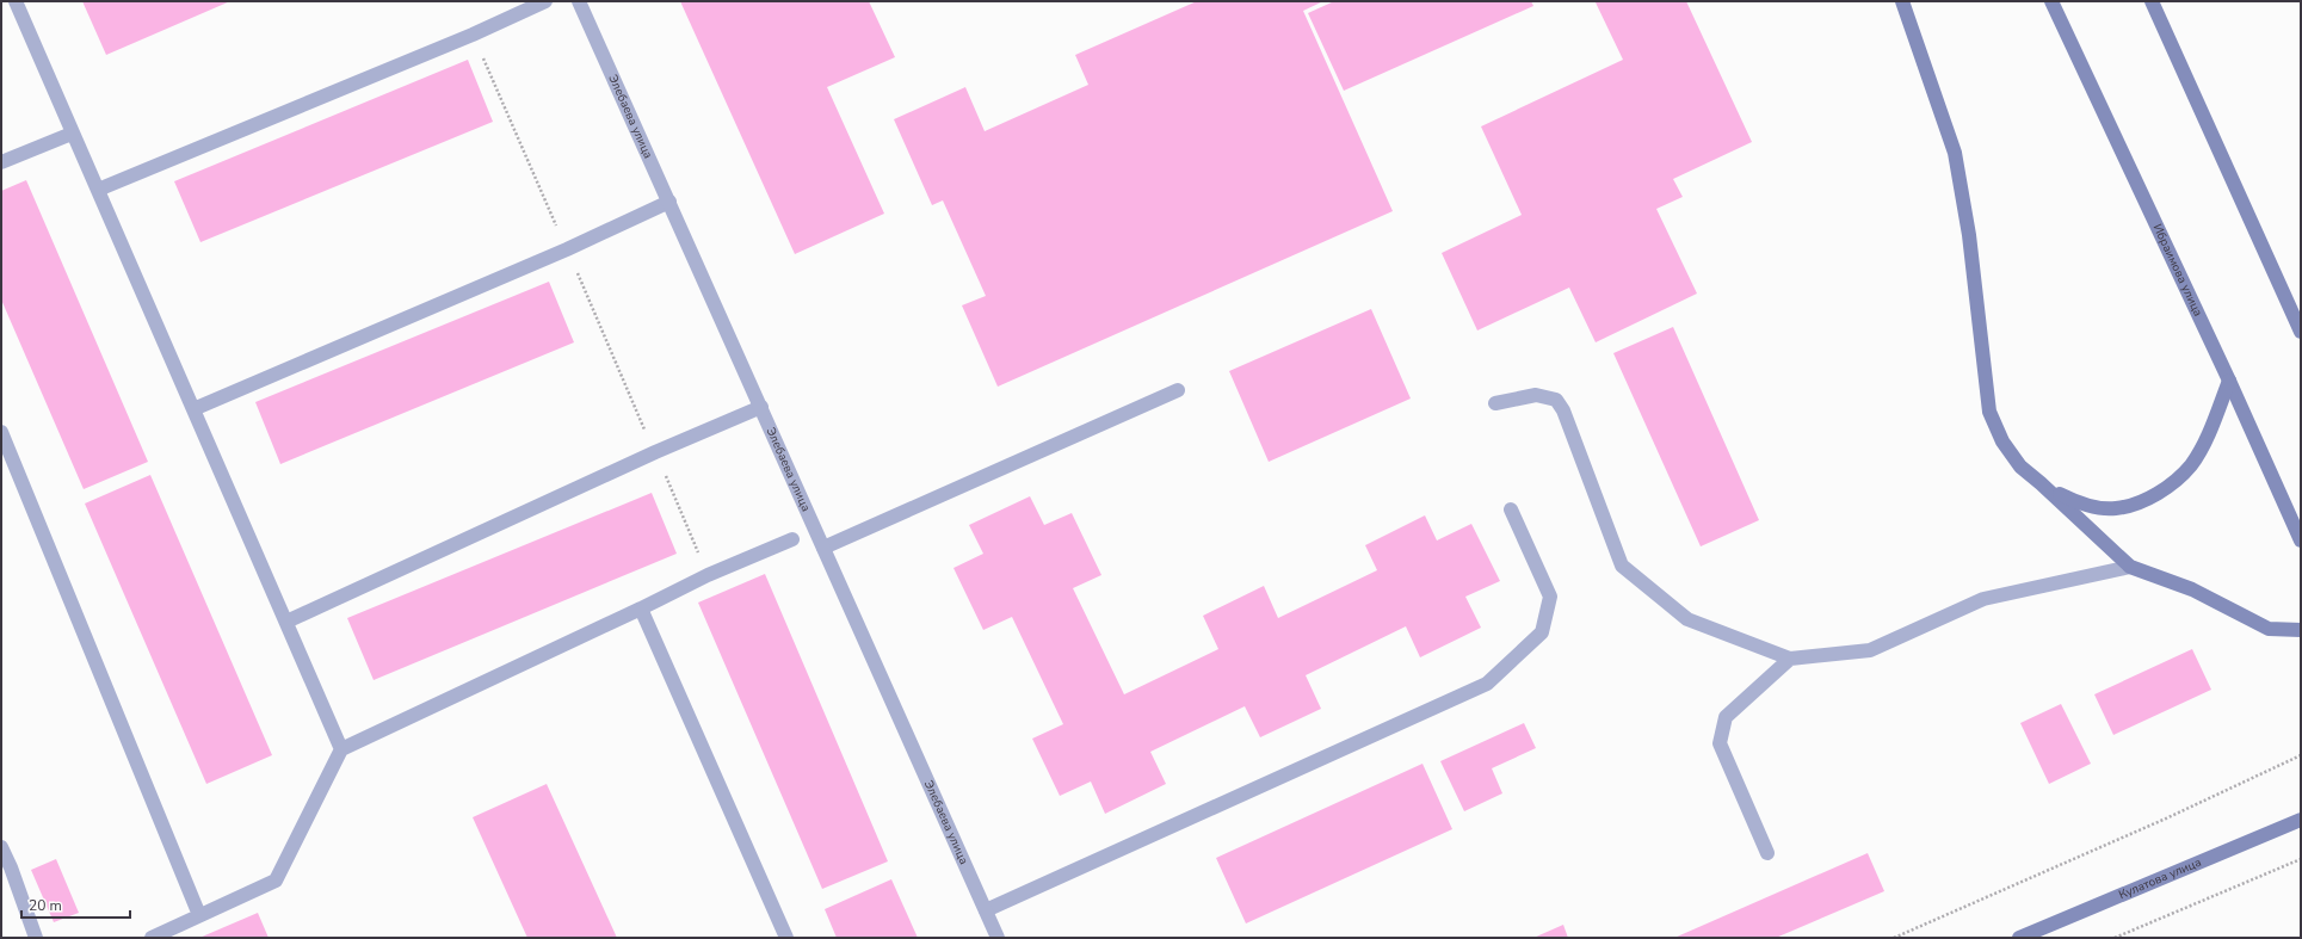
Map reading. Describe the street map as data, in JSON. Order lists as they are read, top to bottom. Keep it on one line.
{"streets":{"main road":["Ибраимова улица","Кулатова улица"],"street":["Элебаева улица"]},"scale_bar":"20 m"}
